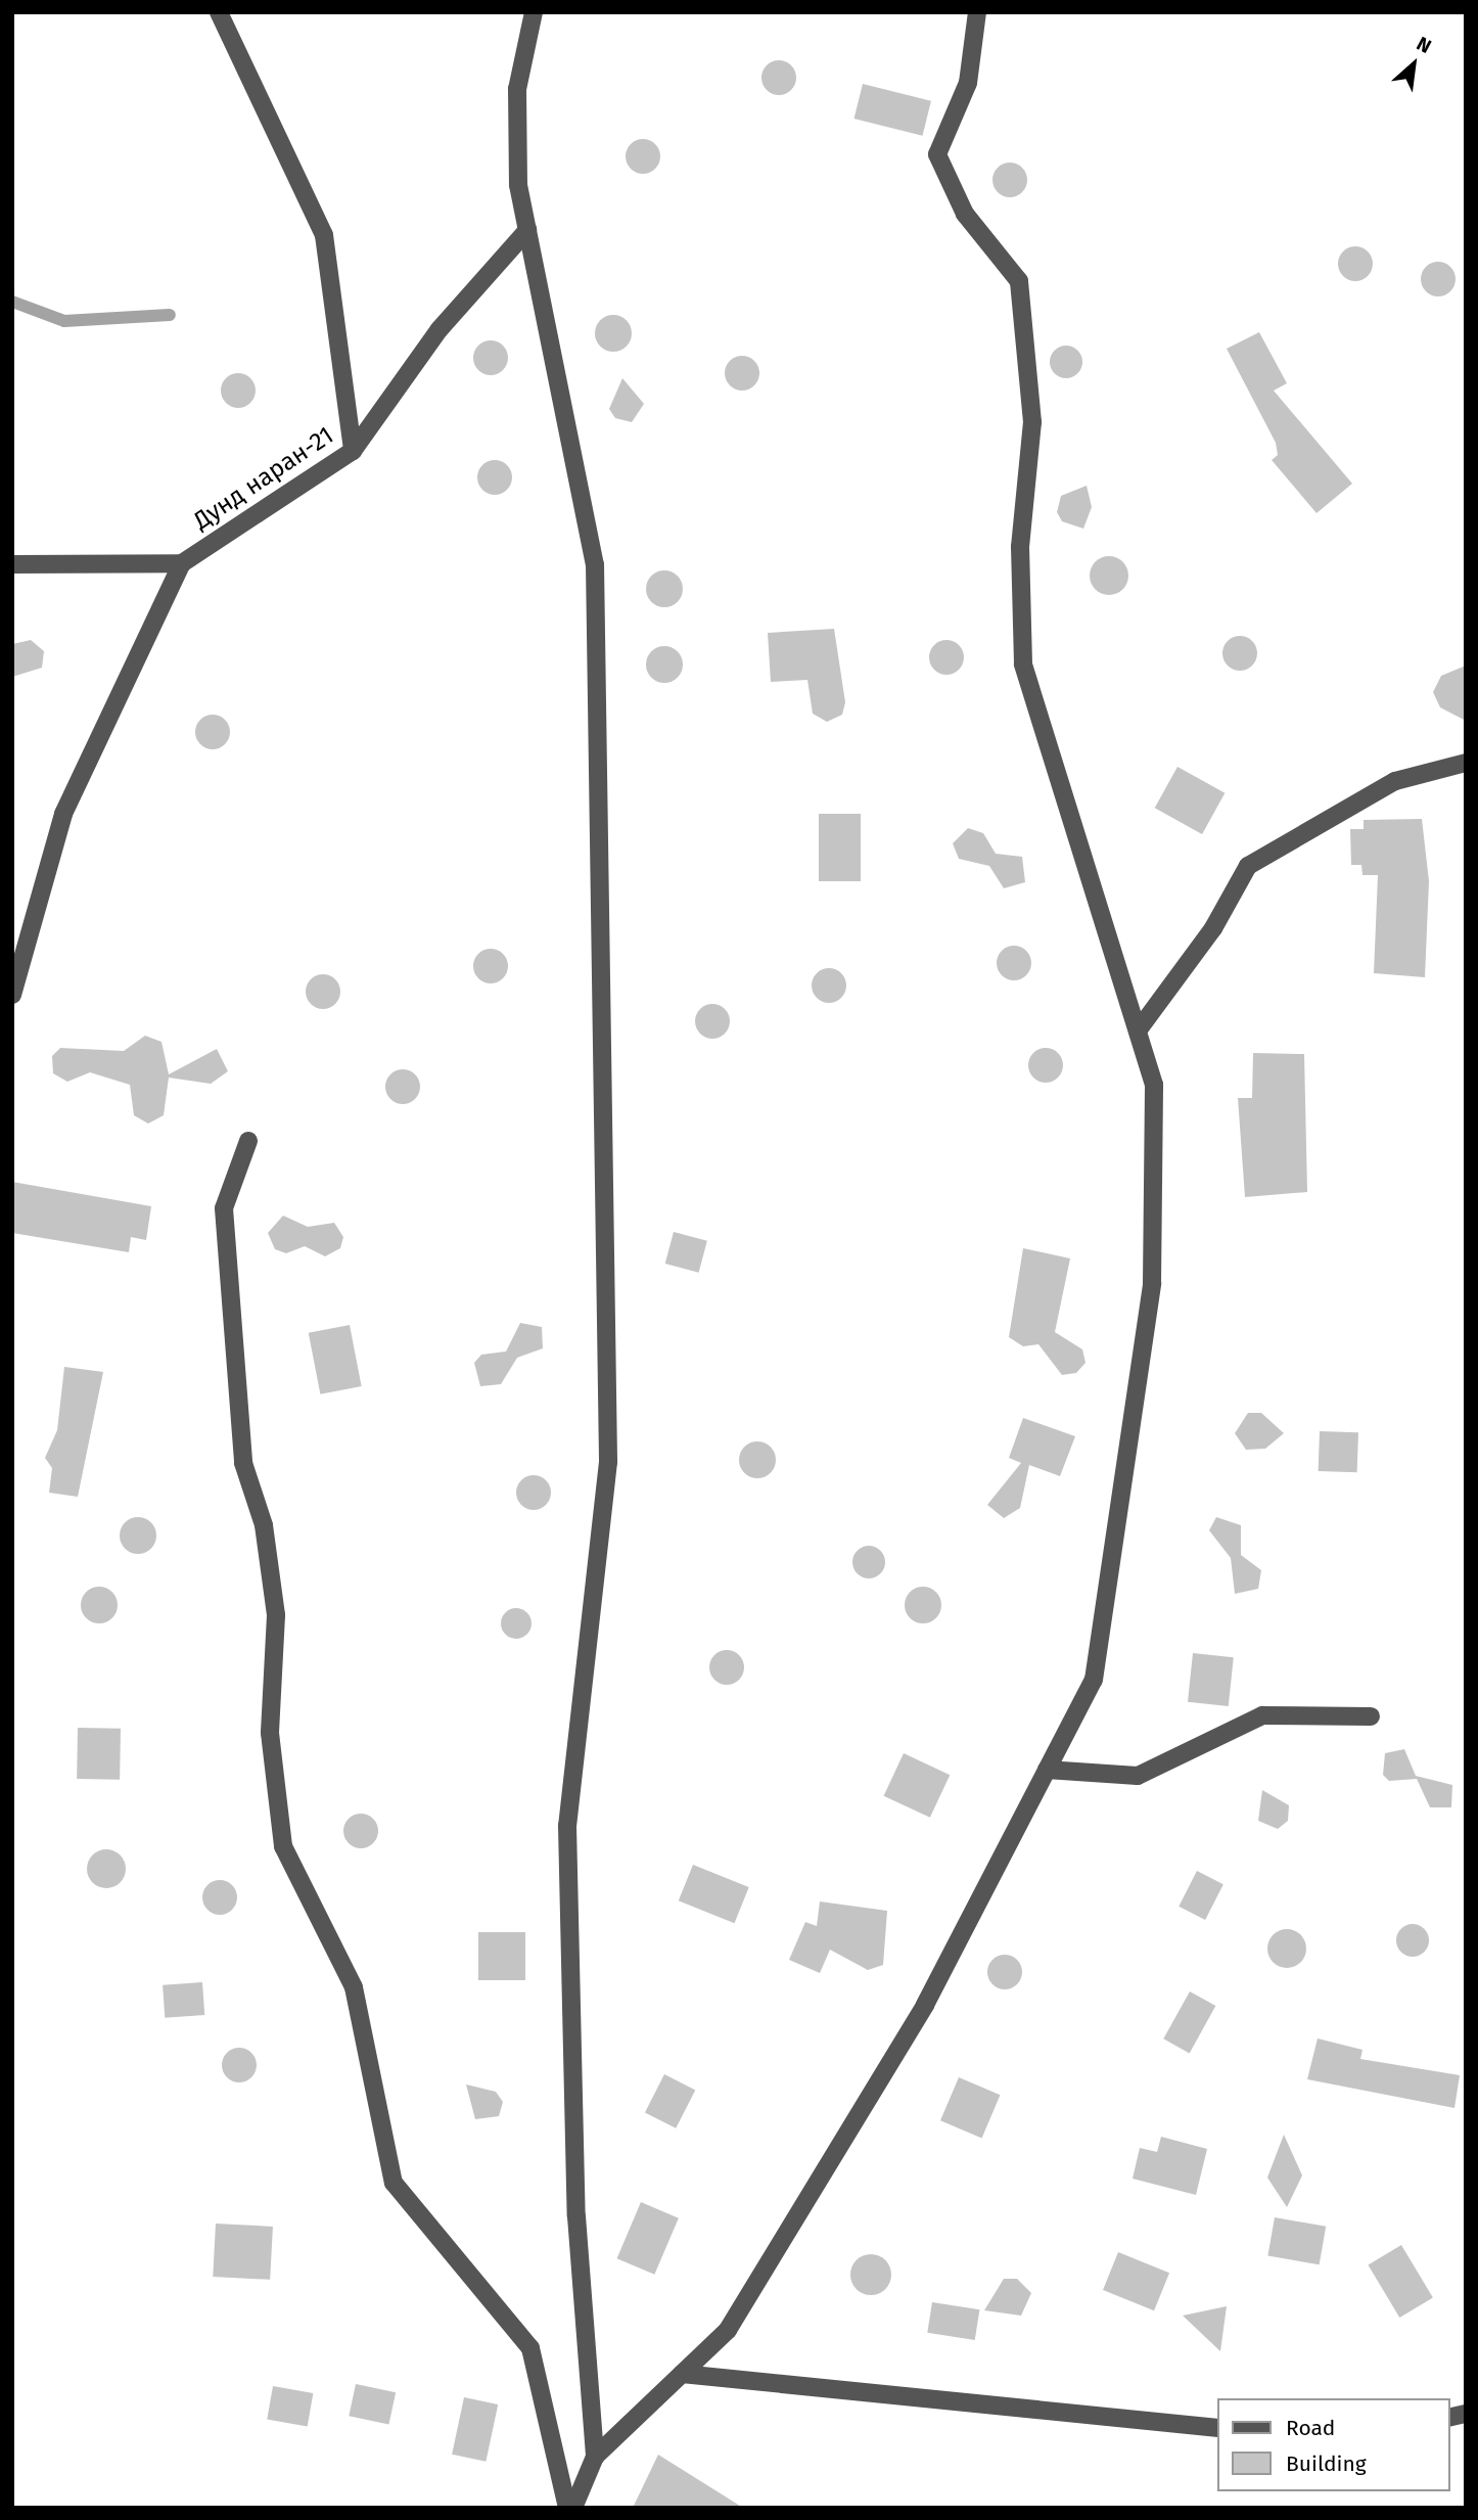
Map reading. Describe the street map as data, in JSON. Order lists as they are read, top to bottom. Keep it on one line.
{"streets":{"street":["Дунд наран-21"]},"legend":["Road","Building"],"north":"top right"}
